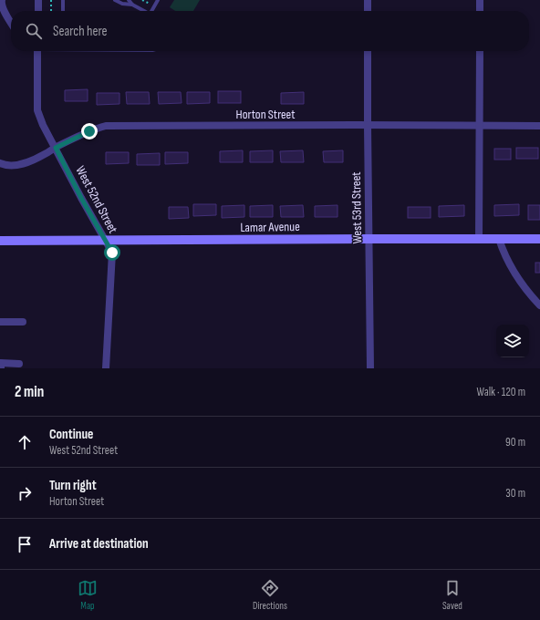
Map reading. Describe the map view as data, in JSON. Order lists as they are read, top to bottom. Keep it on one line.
{"streets":{"street":["Horton Street","West 52nd Street","West 53rd Street","Lamar Avenue"]},"crossings":[["Horton Street","West 52nd Street"],["Horton Street","West 53rd Street"],["West 52nd Street","Lamar Avenue"],["West 53rd Street","Lamar Avenue"]],"page":{"search":"Search here","heading":["2 min","Walk · 120 m"],"list":[["Continue","West 52nd Street","90 m"],["Turn right","Horton Street","30 m"],"Arrive at destination"],"nav":["Map","Directions","Saved"]}}
